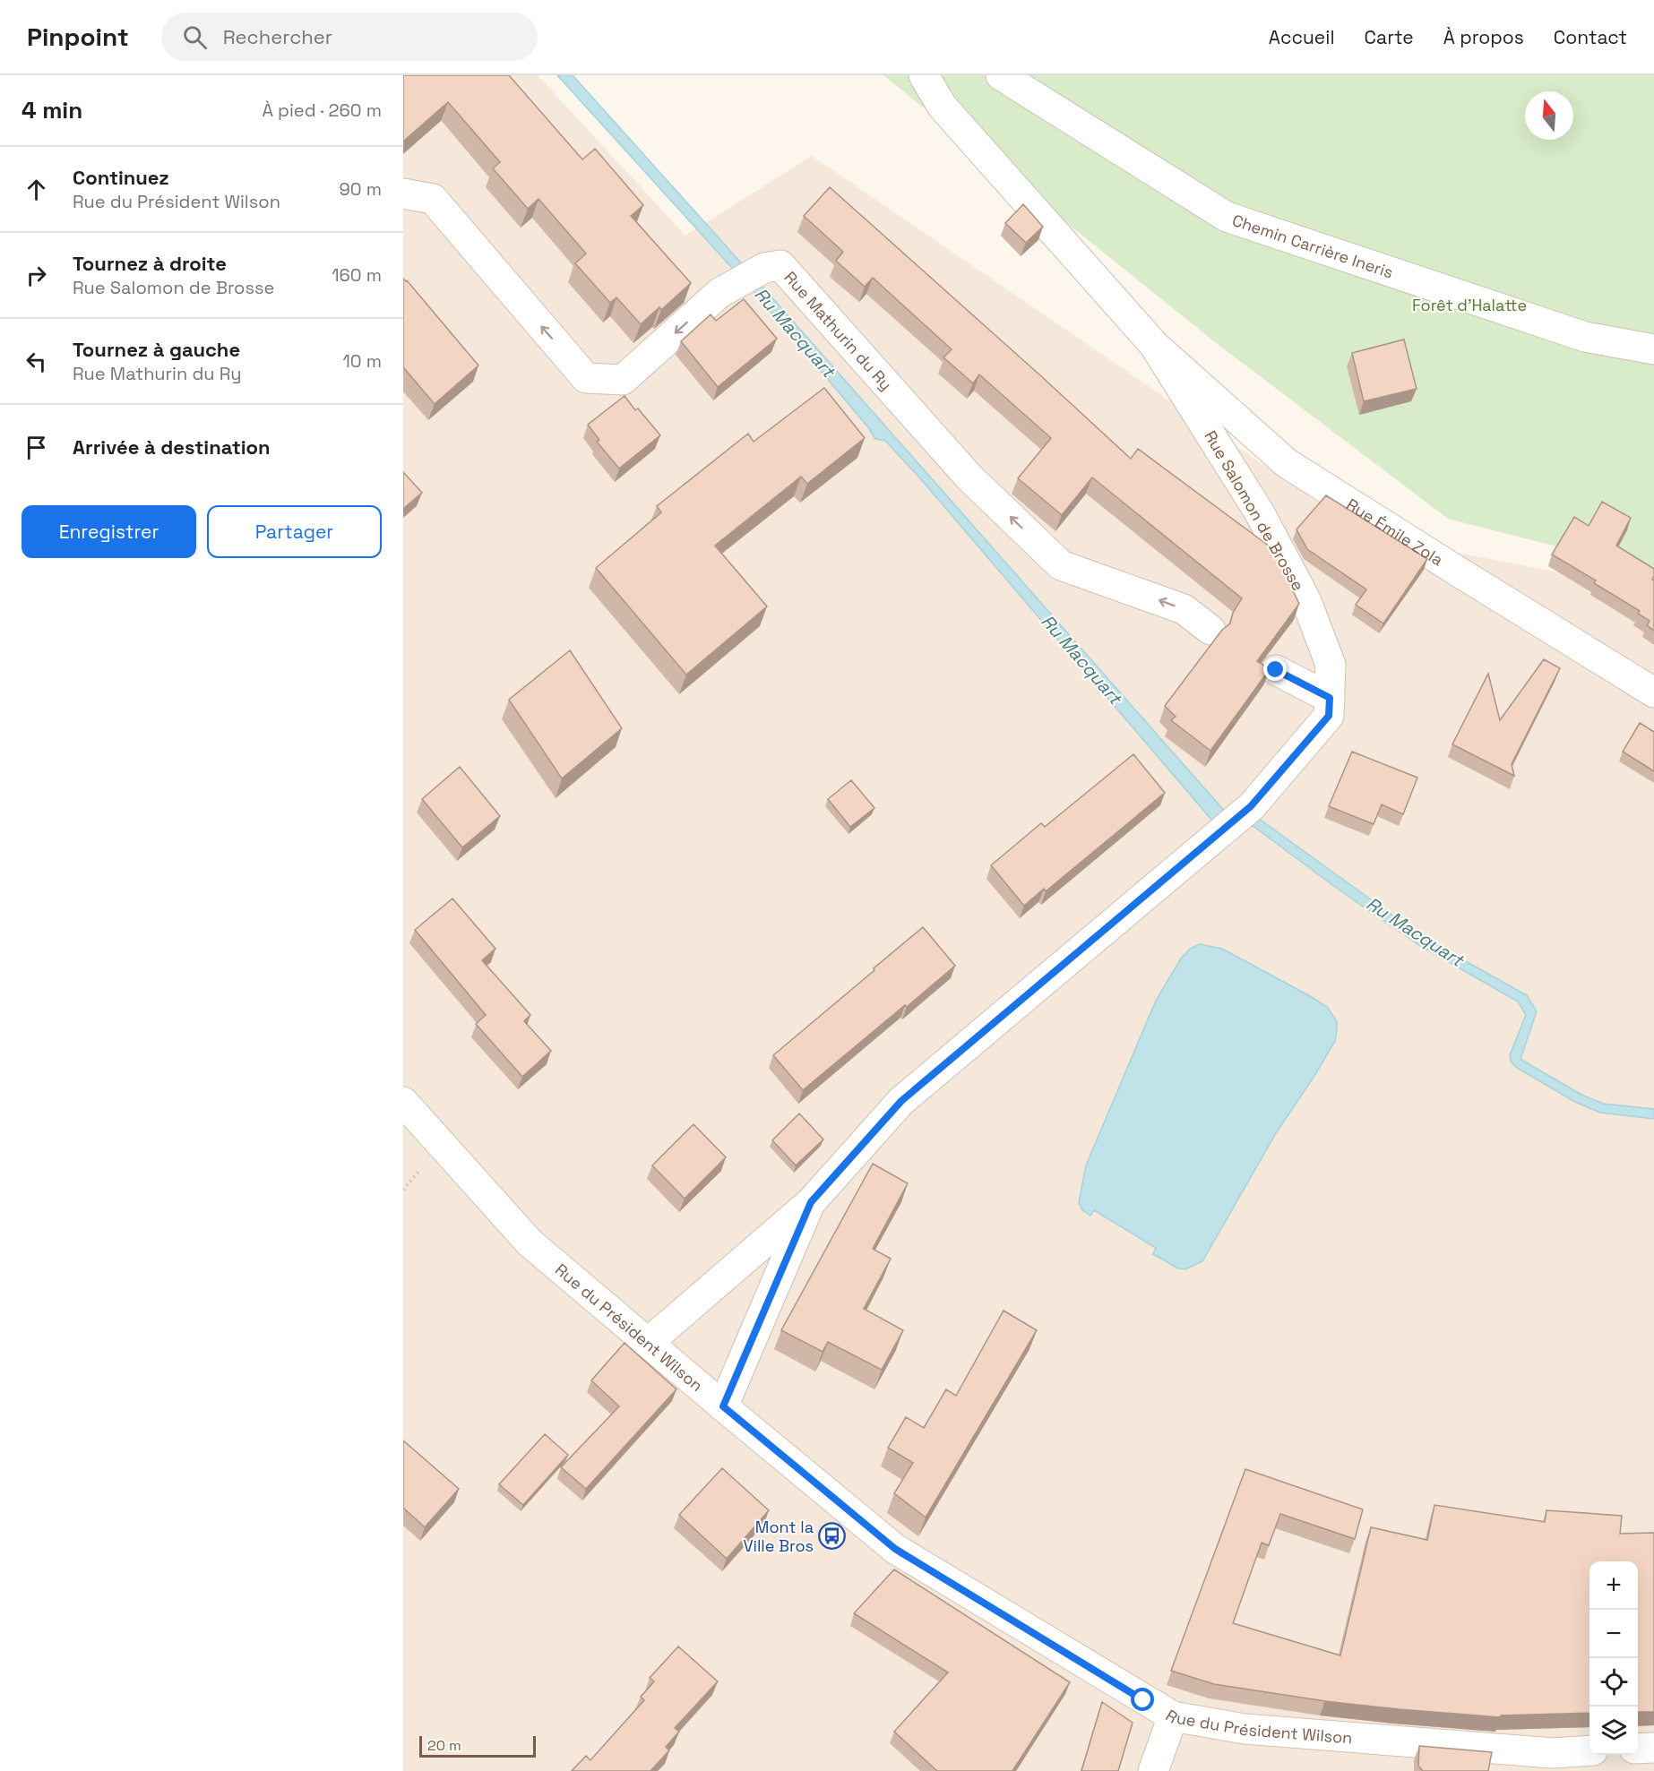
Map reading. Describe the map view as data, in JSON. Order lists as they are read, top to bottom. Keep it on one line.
{"streets":{"street":["Chemin Carrière Ineris","Rue Mathurin du Ry","Rue Salomon de Brosse","Rue Émile Zola","Rue du Président Wilson"]},"crossings":[["Rue Salomon de Brosse","Rue Émile Zola"],["Rue Salomon de Brosse","Rue du Président Wilson"]],"water":["Ru Macquart"],"parks":["Forêt d'Halatte"],"places":{"bus stop":["Mont la Ville Bros"]},"scale_bar":"20 m","north":"top","page":{"header":"Pinpoint","search":"Rechercher","nav":["Accueil","Carte","À propos","Contact"],"heading":["4 min","À pied · 260 m"],"list":[["Continuez","Rue du Président Wilson","90 m"],["Tournez à droite","Rue Salomon de Brosse","160 m"],["Tournez à gauche","Rue Mathurin du Ry","10 m"],"Arrivée à destination"],"buttons":["Enregistrer","Partager"],"map_buttons":["+","−"],"scale":"20 m"}}
